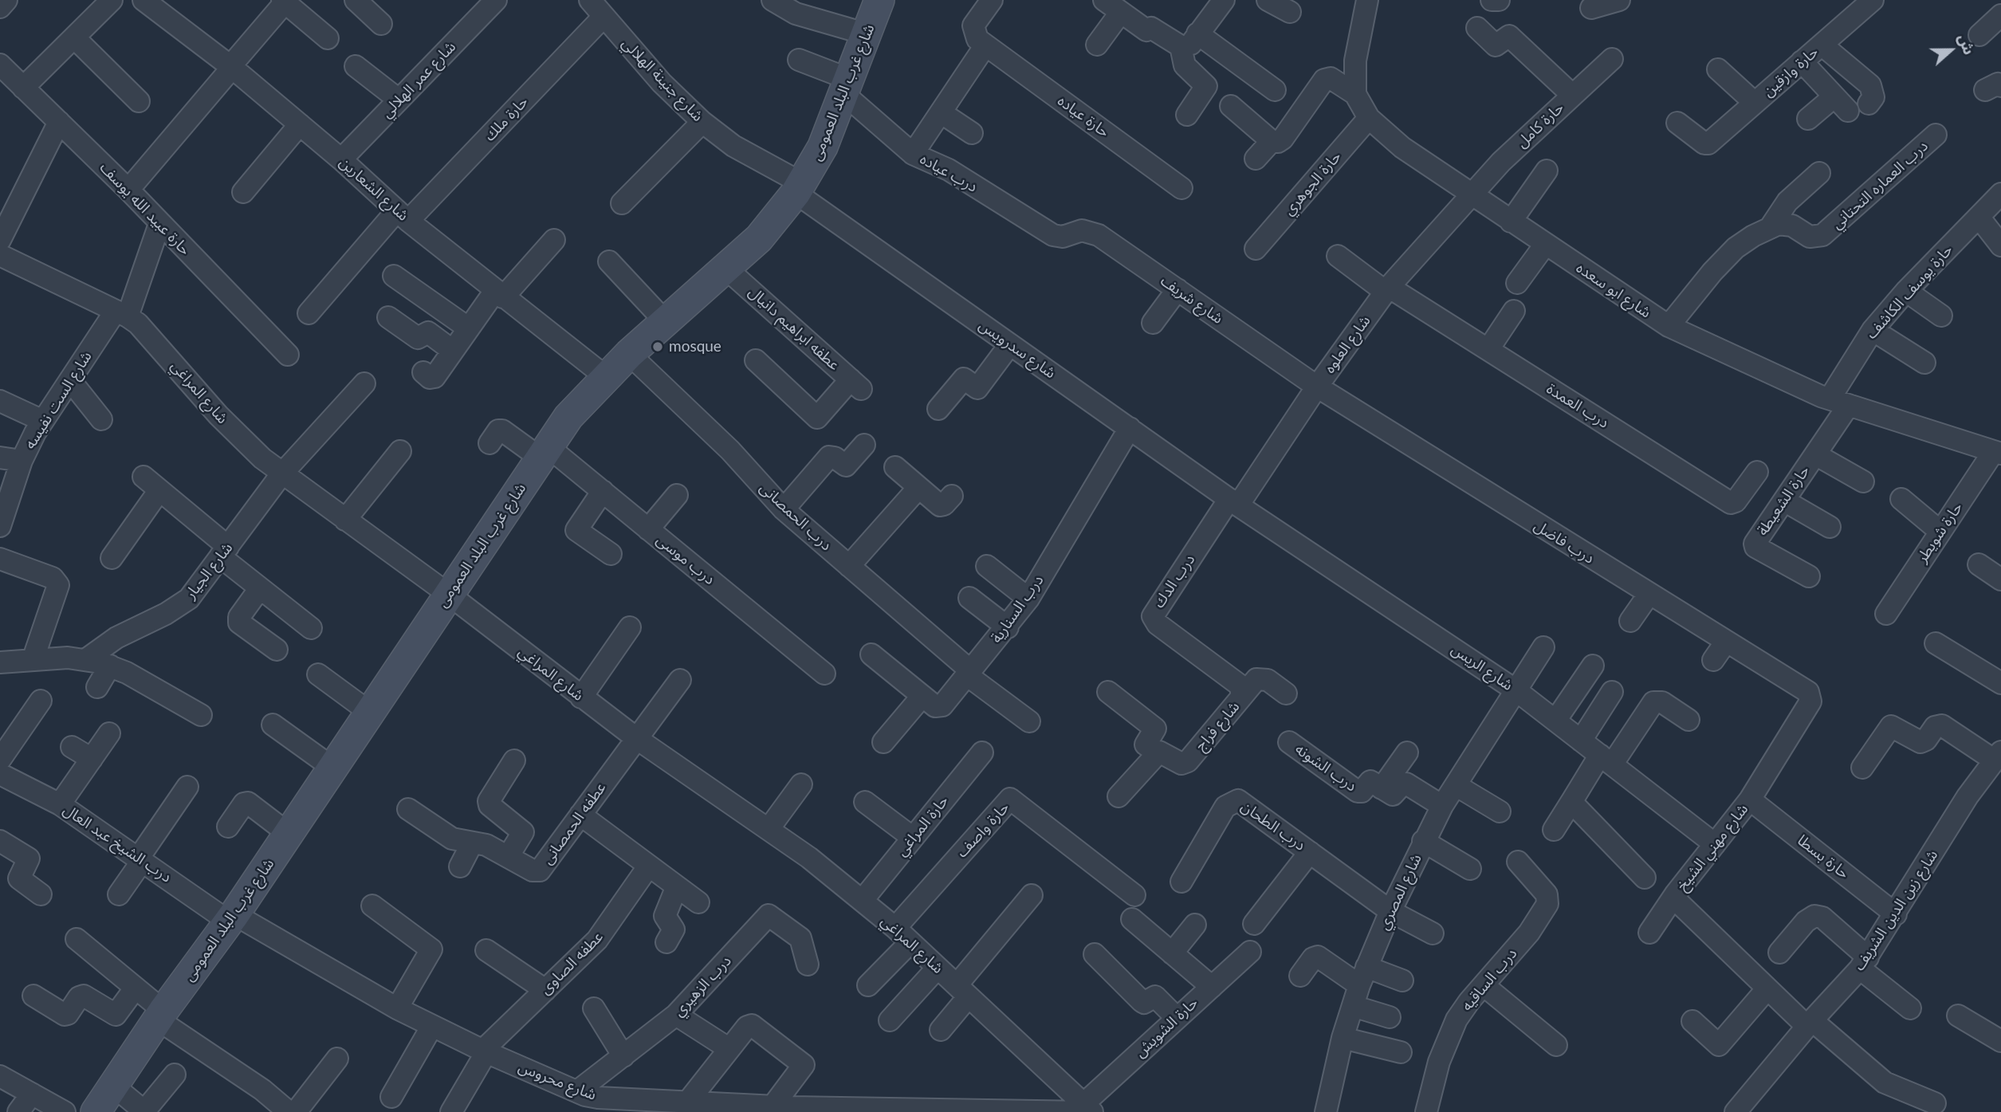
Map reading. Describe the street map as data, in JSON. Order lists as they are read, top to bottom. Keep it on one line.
{"streets":{"street":["حارة وازقين","شارع عمر الهلالي","شارع جنينة الهلالي","شارع غرب البلد العمومى","حارة عياده","حارة ملك","حارة كامل","درب عياده","حارة الجوهري","درب العماره التحتاني","شارع الشعارين","حارة عبيد الله يوسف","شارع ابو سعده","حارة يوسف الكاشف","شارع شريف","عطفه ابراهيم دانيال","شارع العلوه","شارع سدرويس","شارع المراغي","شارع الست نفيسه","درب العمدة","حارة الشعيطة","درب الحمصانى","حارة شويطر","درب فاضل","درب موسى","شارع الجيار","درب الدك","درب السنارية","شارع الريس","شارع فراج","درب الشونه","عطفه الحمصانى","حارة المراغي","درب الطحان","حارة واصف","درب الشيخ عبد العال","شارع مهني الشيخ","حارة بسطا","شارع المصري","شارع زين الدين الشريف","عطفه الصاوى","درب الساقيه","درب الزهيري","حارة الشويش","شارع محروس"]},"crossings":[["شارع عمر الهلالي","شارع الشعارين"],["شارع جنينة الهلالي","شارع غرب البلد العمومى"],["شارع جنينة الهلالي","حارة ملك"],["شارع جنينة الهلالي","شارع سدرويس"],["شارع غرب البلد العمومى","درب عياده"],["شارع غرب البلد العمومى","شارع الشعارين"],["شارع غرب البلد العمومى","عطفه ابراهيم دانيال"],["شارع غرب البلد العمومى","شارع سدرويس"],["شارع غرب البلد العمومى","شارع المراغي"],["شارع غرب البلد العمومى","درب الحمصانى"],["شارع غرب البلد العمومى","درب موسى"],["شارع غرب البلد العمومى","درب الشيخ عبد العال"],["شارع غرب البلد العمومى","شارع محروس"],["حارة ملك","شارع الشعارين"],["حارة كامل","شارع ابو سعده"],["حارة كامل","شارع العلوه"],["درب عياده","شارع شريف"],["حارة الجوهري","شارع ابو سعده"],["حارة عبيد الله يوسف","شارع الست نفيسه"],["شارع ابو سعده","حارة يوسف الكاشف"],["شارع ابو سعده","شارع العلوه"],["شارع ابو سعده","حارة الشعيطة"],["شارع ابو سعده","حارة شويطر"],["حارة يوسف الكاشف","حارة الشعيطة"],["شارع شريف","شارع العلوه"],["شارع شريف","درب فاضل"],["شارع العلوه","شارع سدرويس"],["شارع العلوه","درب العمدة"],["شارع العلوه","درب فاضل"],["شارع العلوه","درب الدك"],["شارع العلوه","شارع الريس"],["شارع سدرويس","درب الدك"],["شارع سدرويس","درب السنارية"],["شارع سدرويس","شارع الريس"],["شارع المراغي","شارع الست نفيسه"],["شارع المراغي","شارع الجيار"],["شارع المراغي","عطفه الحمصانى"],["شارع المراغي","حارة المراغي"],["شارع المراغي","حارة واصف"],["شارع المراغي","حارة الشويش"],["شارع المراغي","شارع محروس"],["درب الحمصانى","درب السنارية"],["درب فاضل","شارع مهني الشيخ"],["درب الدك","شارع الريس"],["درب الدك","شارع فراج"],["شارع الريس","شارع مهني الشيخ"],["شارع الريس","شارع المصري"],["درب الشونه","شارع المصري"],["درب الطحان","شارع المصري"],["درب الشيخ عبد العال","شارع محروس"],["شارع مهني الشيخ","حارة بسطا"],["شارع مهني الشيخ","شارع زين الدين الشريف"],["حارة بسطا","شارع زين الدين الشريف"],["عطفه الصاوى","شارع محروس"],["درب الزهيري","شارع محروس"],["حارة الشويش","شارع محروس"]],"places":["mosque"],"north":"right"}
